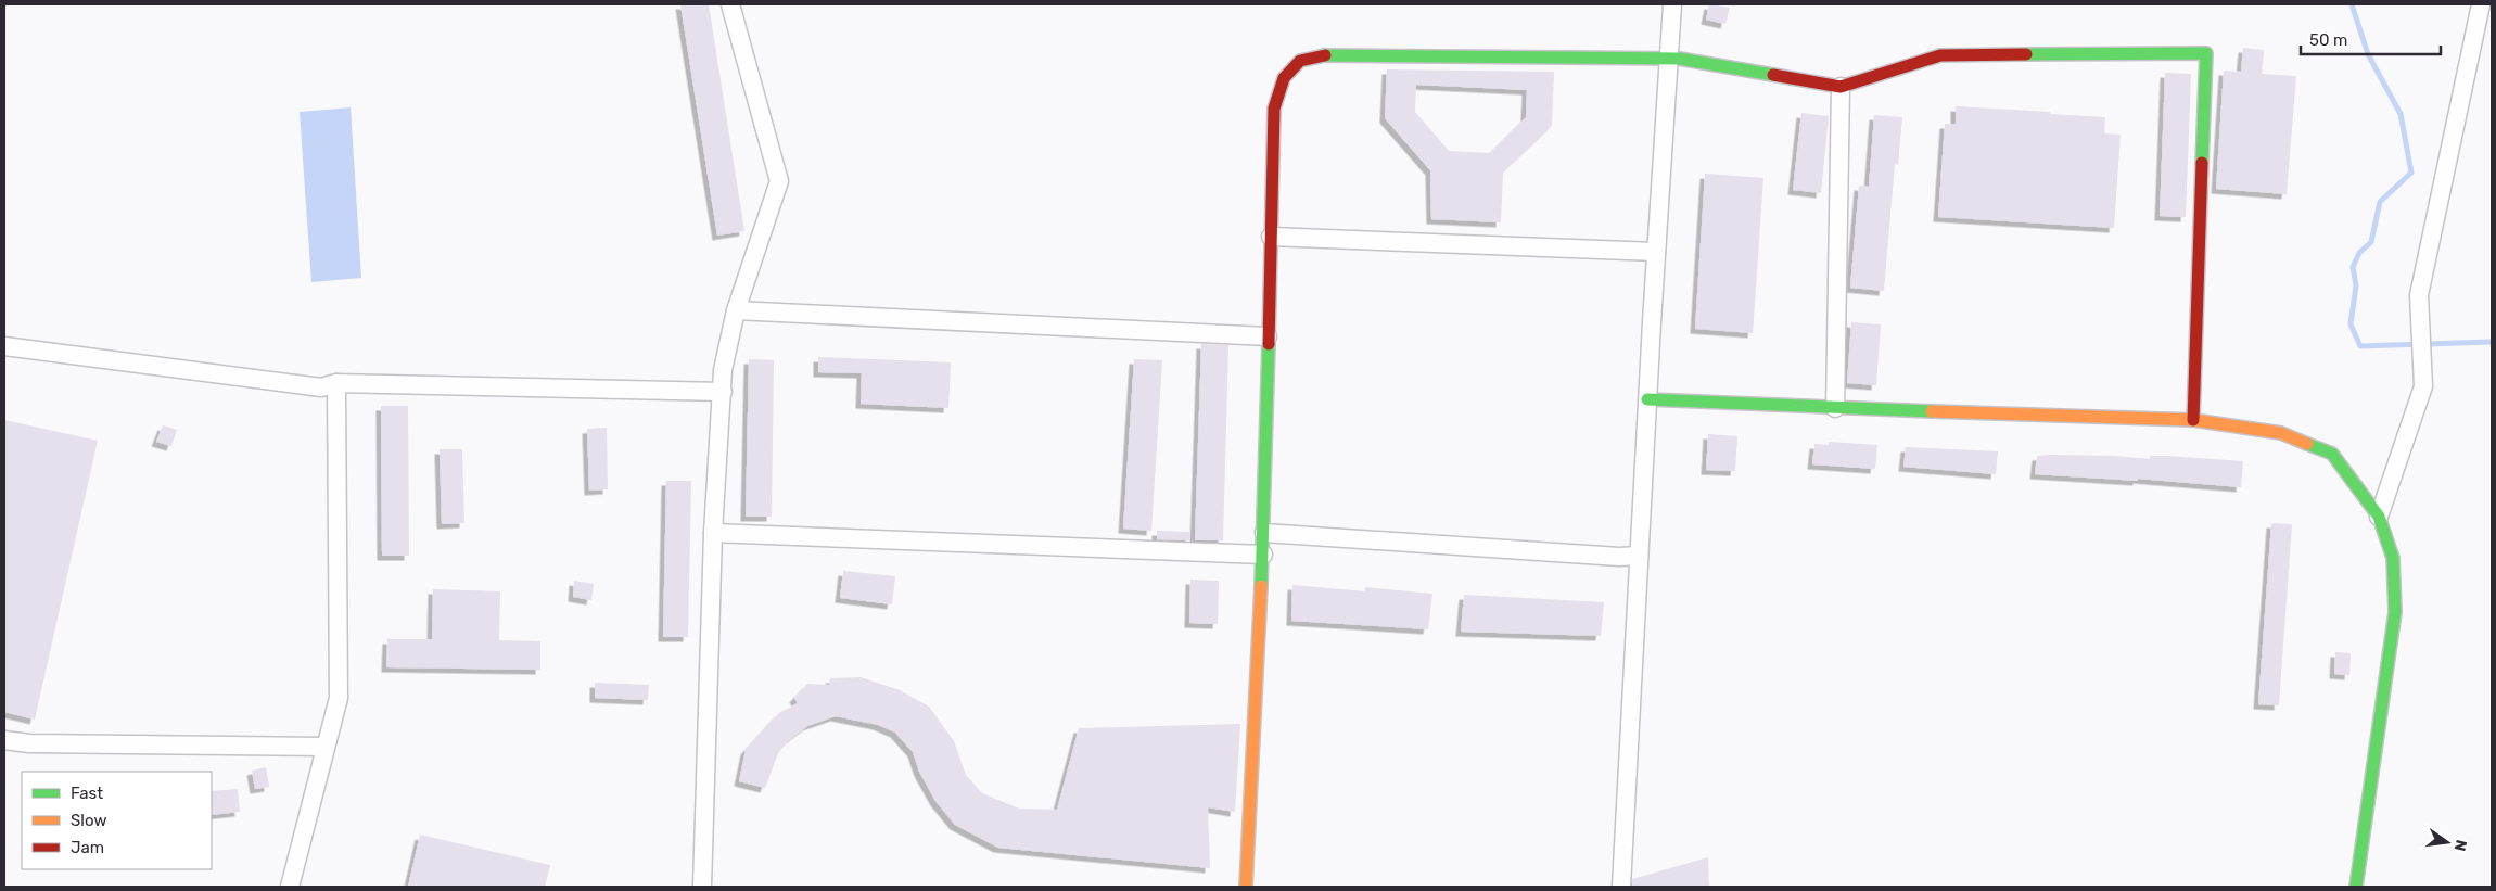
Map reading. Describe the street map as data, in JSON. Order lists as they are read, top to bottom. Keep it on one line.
{"legend":["Fast","Slow","Jam"],"scale_bar":"50 m","north":"right"}
